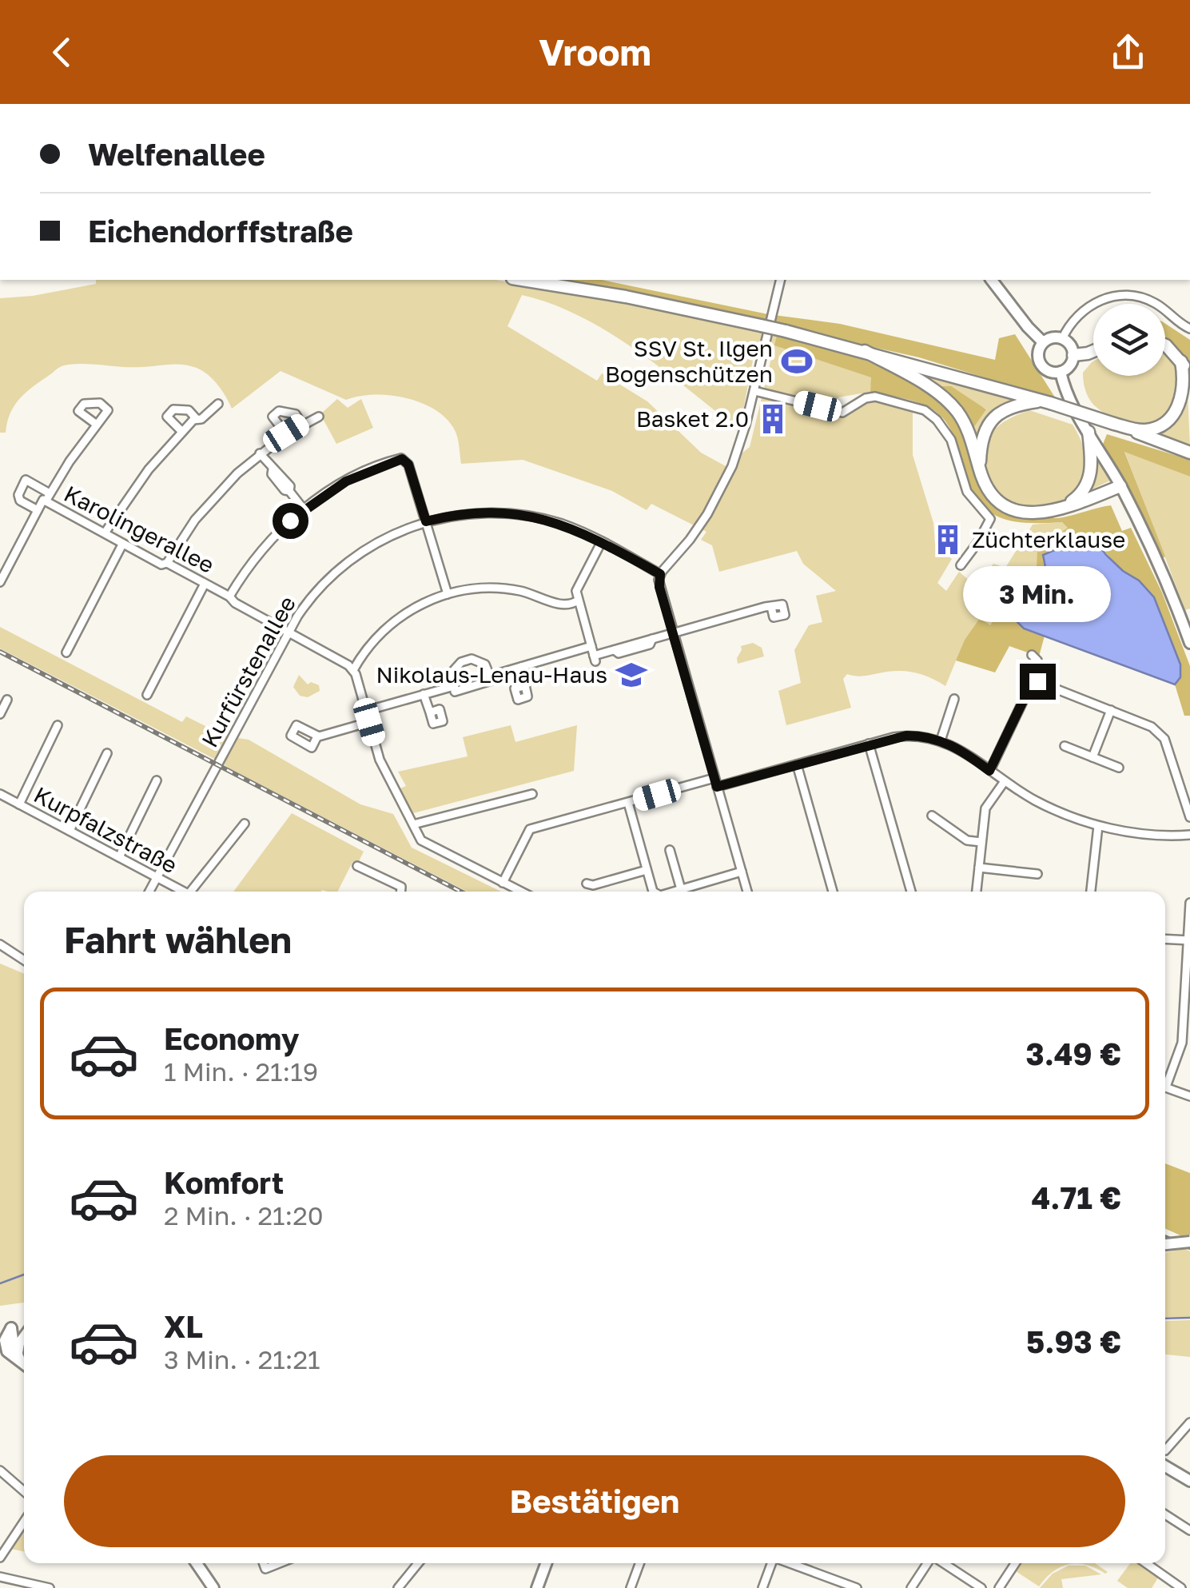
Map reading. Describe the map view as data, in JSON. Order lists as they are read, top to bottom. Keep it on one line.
{"streets":{"street":["Karolingerallee","Kurfürstenallee","Kurpfalzstraße"]},"crossings":[["Karolingerallee","Kurfürstenallee"],["Kurfürstenallee","Kurpfalzstraße"]],"places":{"sports":["SSV St. Ilgen Bogenschützen"],"building":["Basket 2.0","Züchterklause"],"school or university":["Nikolaus-Lenau-Haus"]},"page":{"header":"Vroom","banner":["Welfenallee","Eichendorffstraße"],"bubble":"3 Min.","heading":"Fahrt wählen","list":[{"name":"Economy","note":"1 Min. · 21:19","value":"3.49 €"},{"name":"Komfort","note":"2 Min. · 21:20","value":"4.71 €"},{"name":"XL","note":"3 Min. · 21:21","value":"5.93 €"}],"buttons":"Bestätigen"}}
